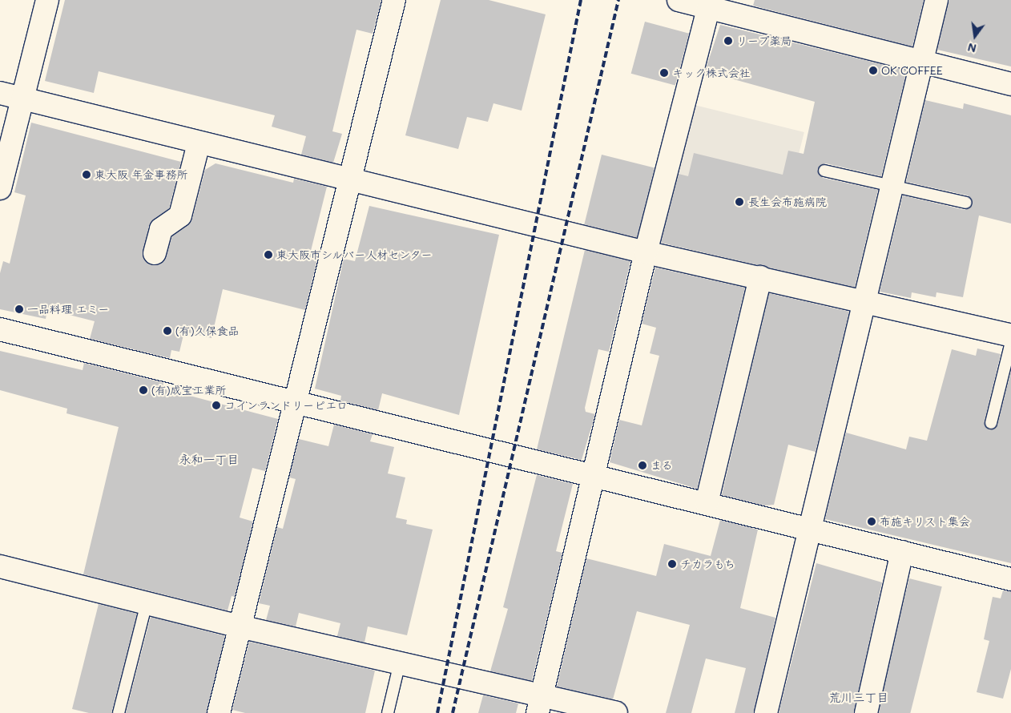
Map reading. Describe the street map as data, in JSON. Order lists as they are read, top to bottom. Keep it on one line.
{"districts":["永和一丁目","荒川三丁目"],"places":["リープ薬局","OK COFFEE","キック株式会社","東大阪 年金事務所","長生会布施病院","東大阪市シルバー人材センター","一品料理 エミー","(有)久保食品","(有)成宝工業所","コインランドリーピエロ","まる","布施キリスト集会","チカラもち"],"north":"bottom"}
